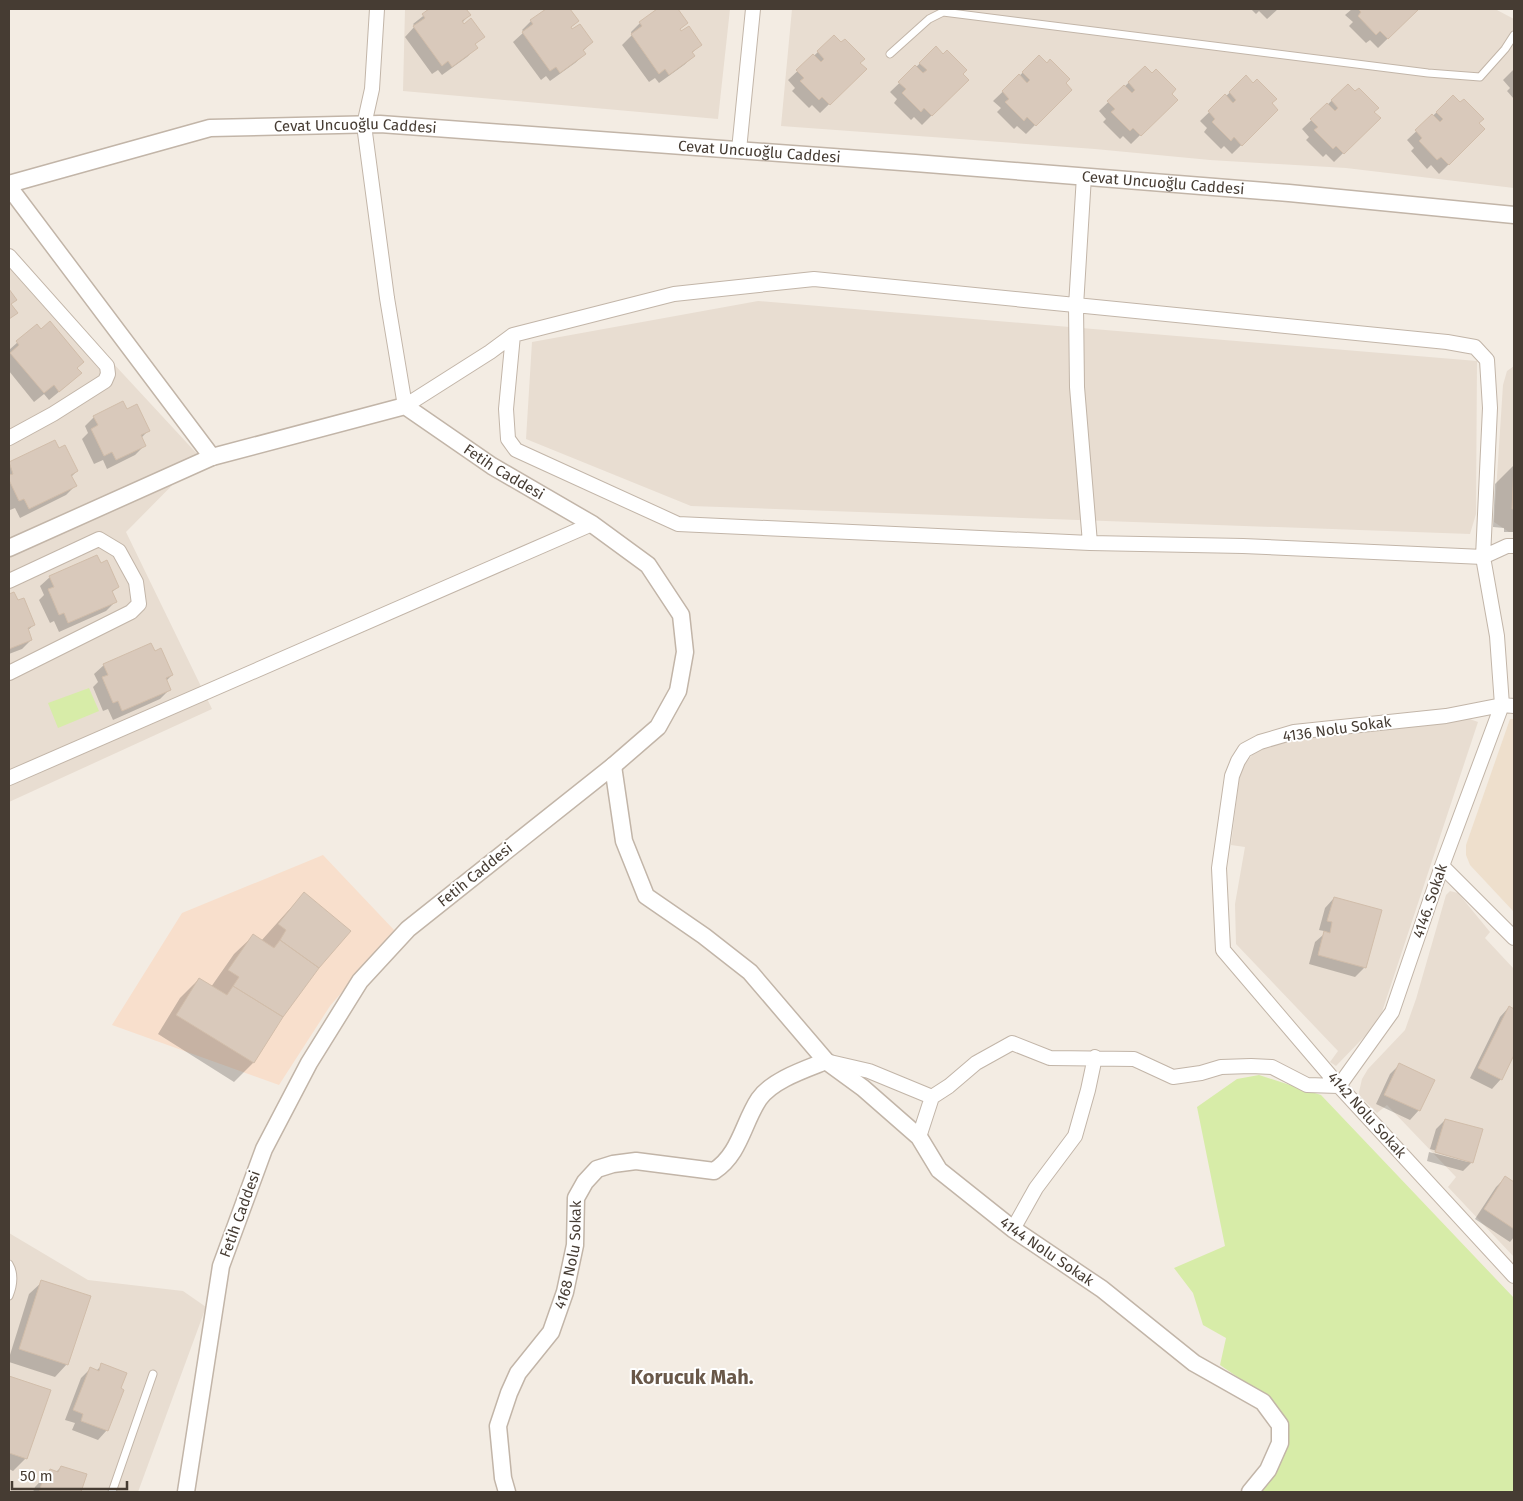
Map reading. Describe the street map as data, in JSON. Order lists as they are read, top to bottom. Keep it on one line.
{"streets":{"street":["Cevat Uncuoğlu Caddesi","Fetih Caddesi","4136 Nolu Sokak","4146. Sokak","4142 Nolu Sokak","4144 Nolu Sokak","4168 Nolu Sokak"]},"crossings":[["Fetih Caddesi","4144 Nolu Sokak"],["4136 Nolu Sokak","4146. Sokak"],["4136 Nolu Sokak","4142 Nolu Sokak"],["4146. Sokak","4142 Nolu Sokak"],["4144 Nolu Sokak","4168 Nolu Sokak"]],"districts":["Korucuk Mah."],"scale_bar":"50 m"}
